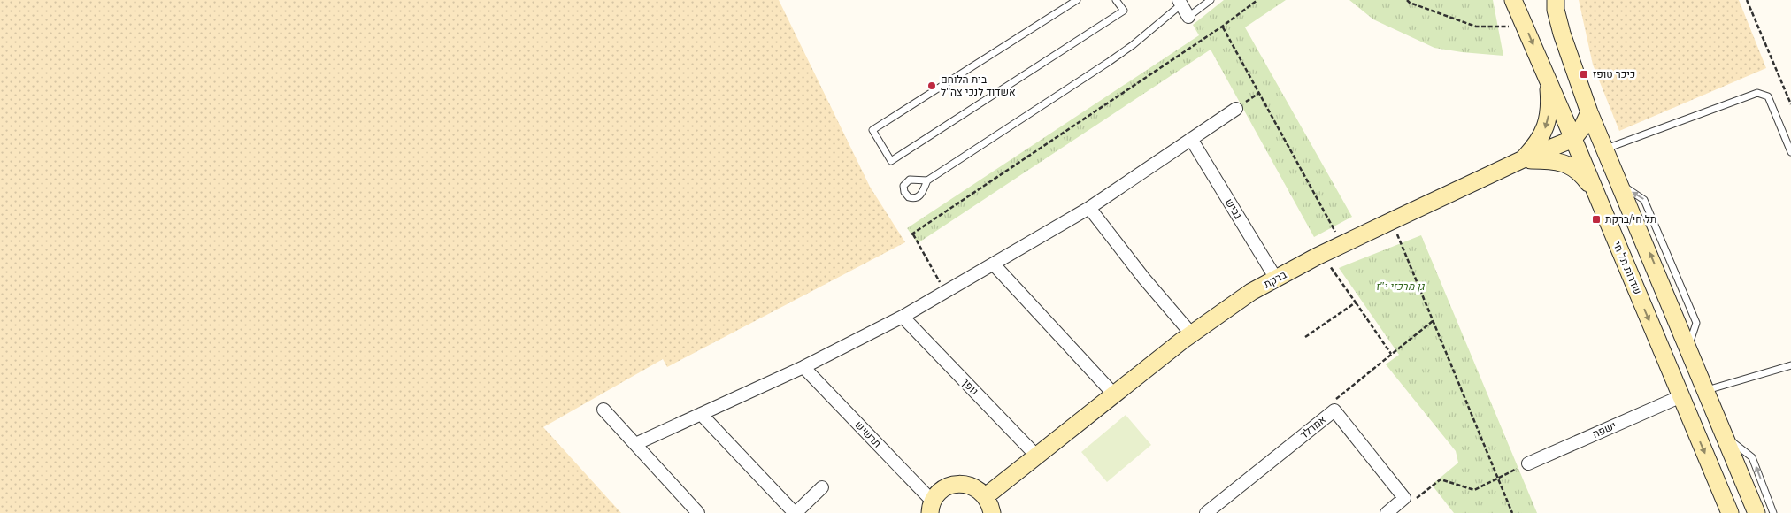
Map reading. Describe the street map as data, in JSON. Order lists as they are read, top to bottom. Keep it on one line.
{"streets":{"main road":["שדרות תל חי","ברקת"],"street":["גביש","נופך","אמרלד","ישפה","תרשיש"]},"crossings":[["גביש","ברקת"],["שדרות תל חי","ברקת"],["שדרות תל חי","ישפה"],["ברקת","נופך"]],"parks":["גן מרכזי י\"ז"],"places":{"transit":["כיכר טופז","תל חי/ברקת"],"other":["בית הלוחם אשדוד לנכי צה\"ל"]}}
